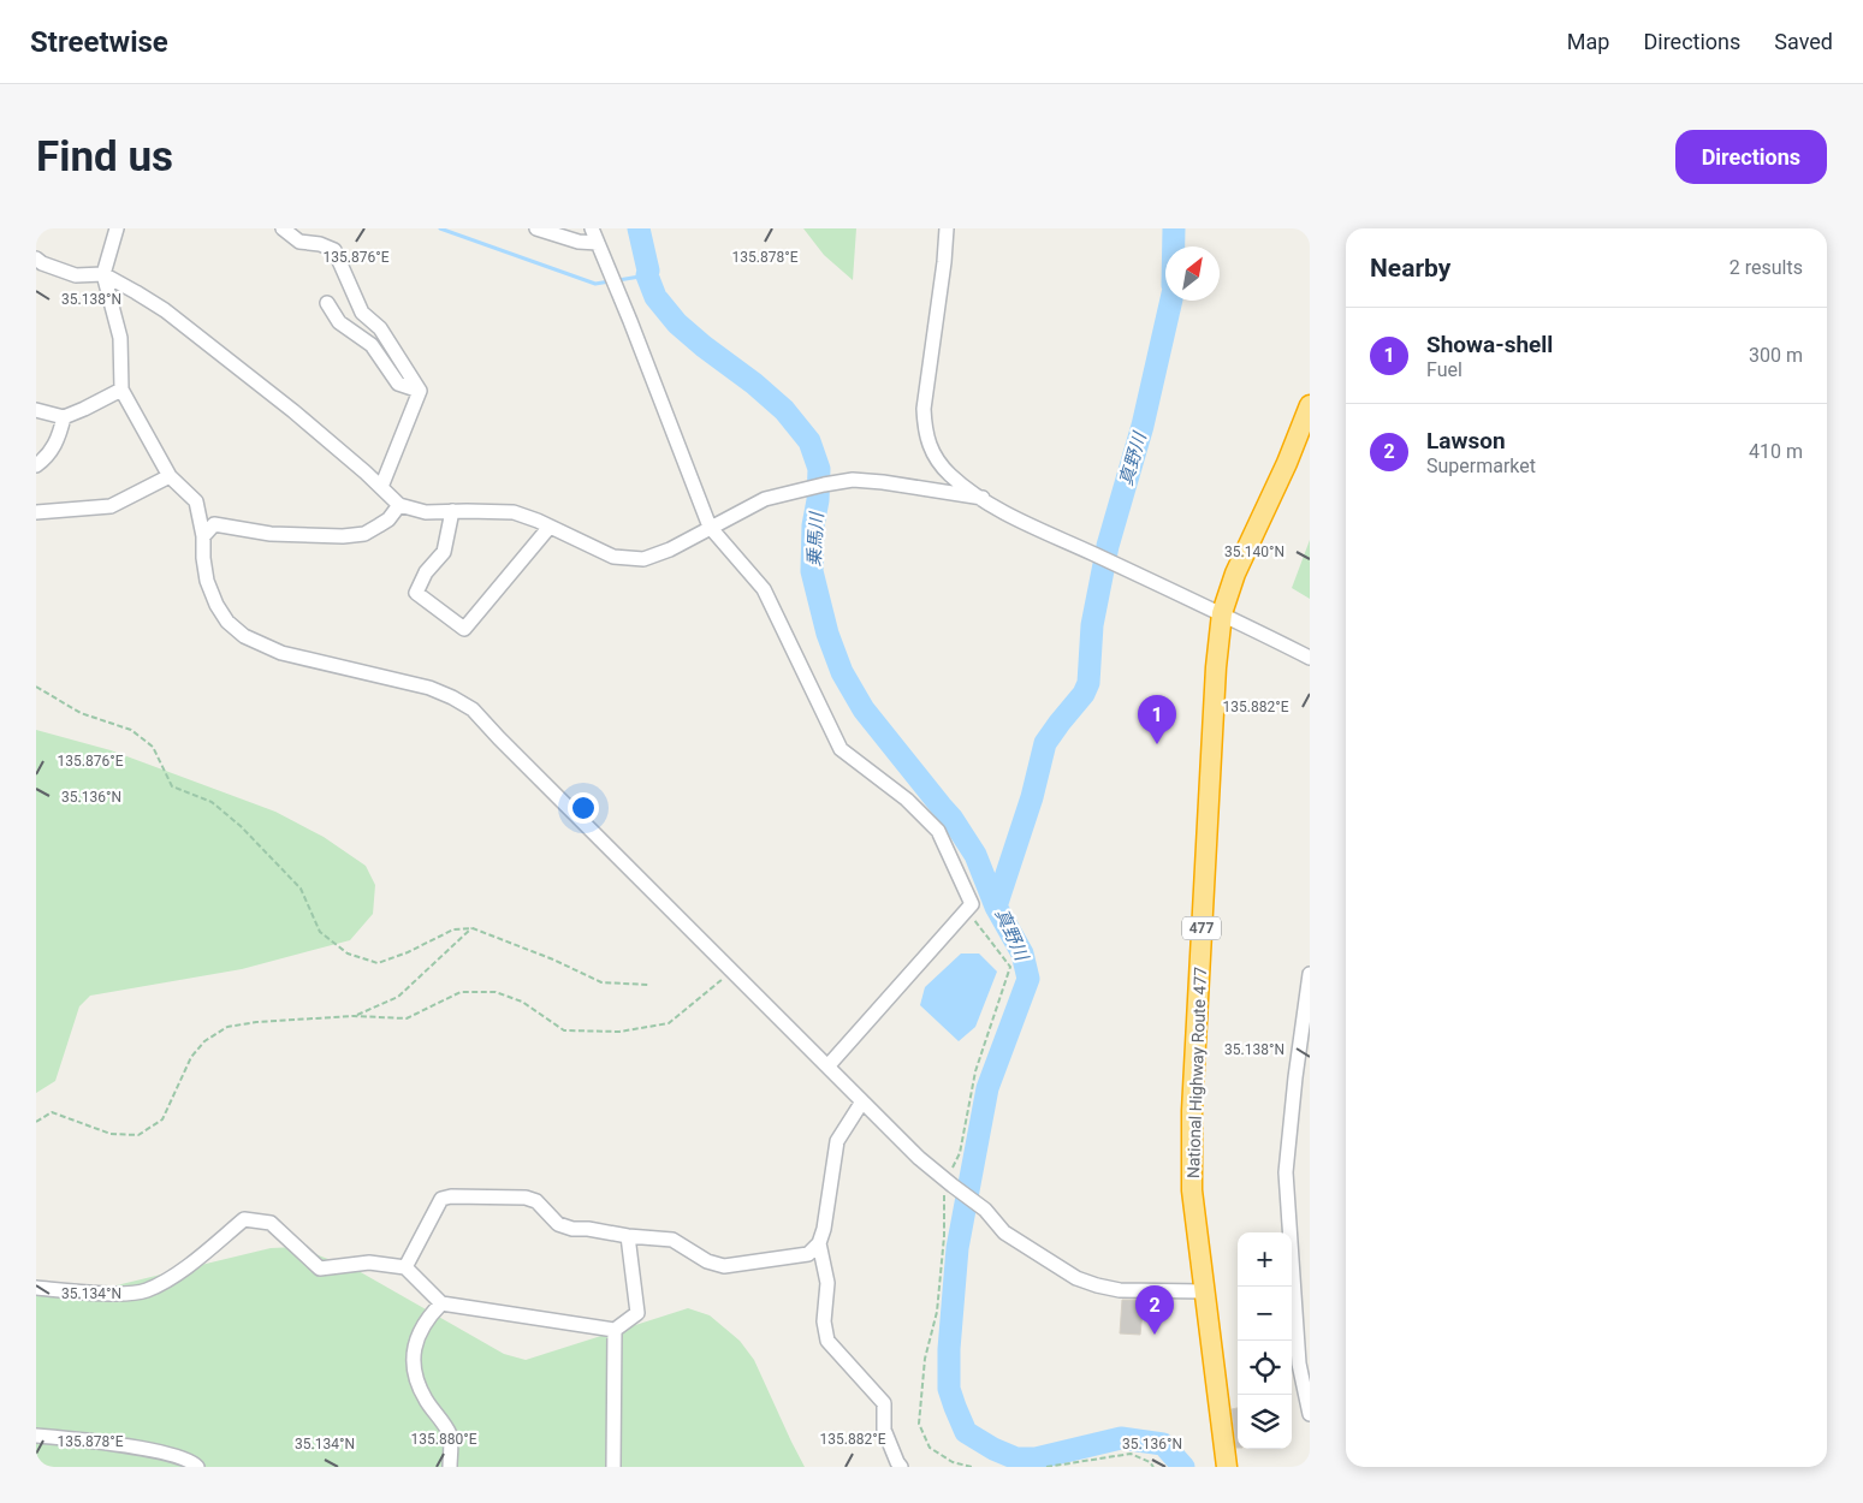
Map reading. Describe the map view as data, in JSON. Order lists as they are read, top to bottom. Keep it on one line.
{"streets":{"highway":["477","National Highway Route 477"]},"water":["真野川","乗馬川"],"north":"top right","page":{"header":"Streetwise","nav":["Map","Directions","Saved"],"buttons":"Directions","title":"Find us","heading":["Nearby","2 results"],"list":[{"mark":"1","name":"Showa-shell","note":"Fuel","value":"300 m"},{"mark":"2","name":"Lawson","note":"Supermarket","value":"410 m"}],"pins":["1","2"],"map_buttons":["+","−"]},"coordinates":["135.876°E","135.878°E","35.138°N","35.140°N","135.882°E","35.136°N","35.134°N","135.880°E"]}
